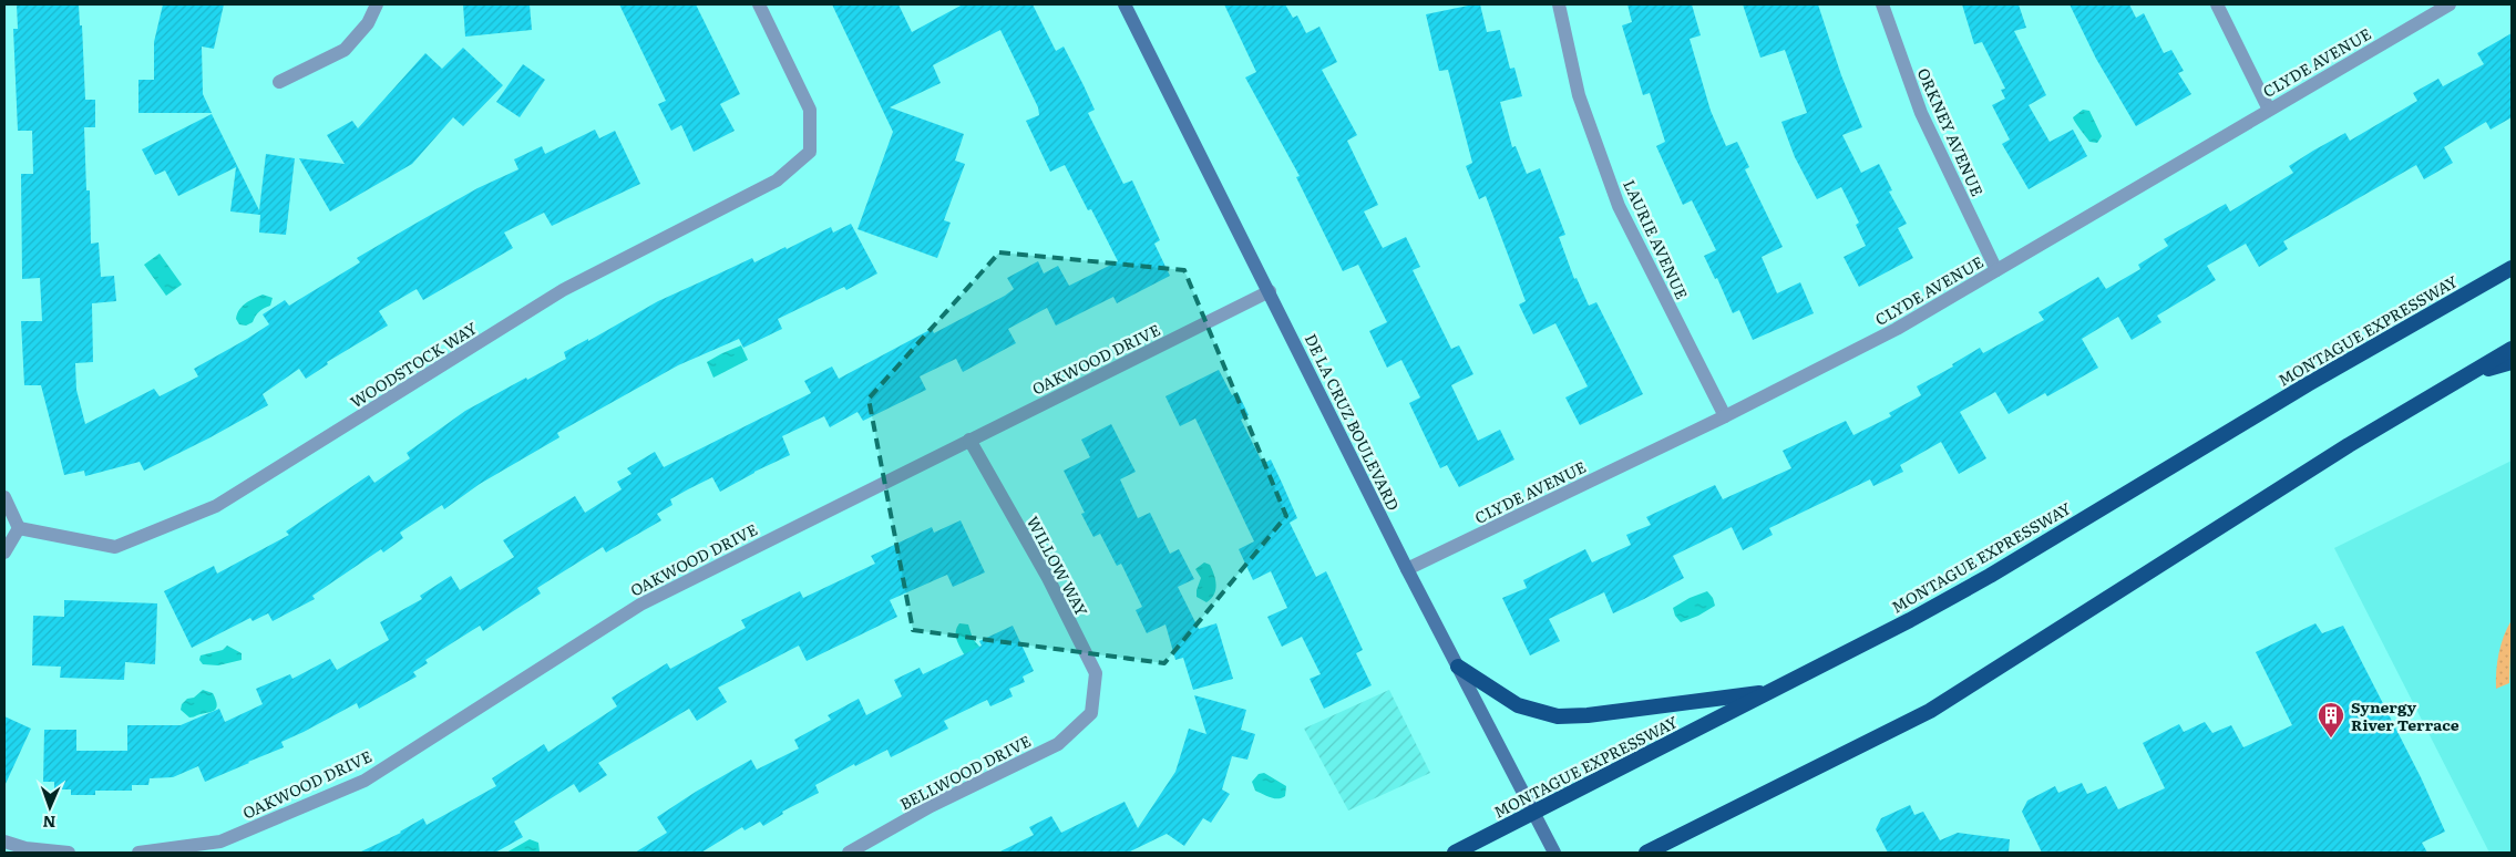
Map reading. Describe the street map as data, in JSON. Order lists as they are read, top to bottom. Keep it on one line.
{"streets":{"highway":["MONTAGUE EXPRESSWAY"],"main road":["DE LA CRUZ BOULEVARD"],"street":["CLYDE AVENUE","ORKNEY AVENUE","LAURIE AVENUE","OAKWOOD DRIVE","WOODSTOCK WAY","WILLOW WAY","BELLWOOD DRIVE"]},"crossings":[["CLYDE AVENUE","ORKNEY AVENUE"],["CLYDE AVENUE","LAURIE AVENUE"],["CLYDE AVENUE","DE LA CRUZ BOULEVARD"],["MONTAGUE EXPRESSWAY","DE LA CRUZ BOULEVARD"],["OAKWOOD DRIVE","DE LA CRUZ BOULEVARD"],["OAKWOOD DRIVE","WILLOW WAY"],["WILLOW WAY","BELLWOOD DRIVE"]],"places":{"building":["Synergy River Terrace"]},"north":"bottom"}
